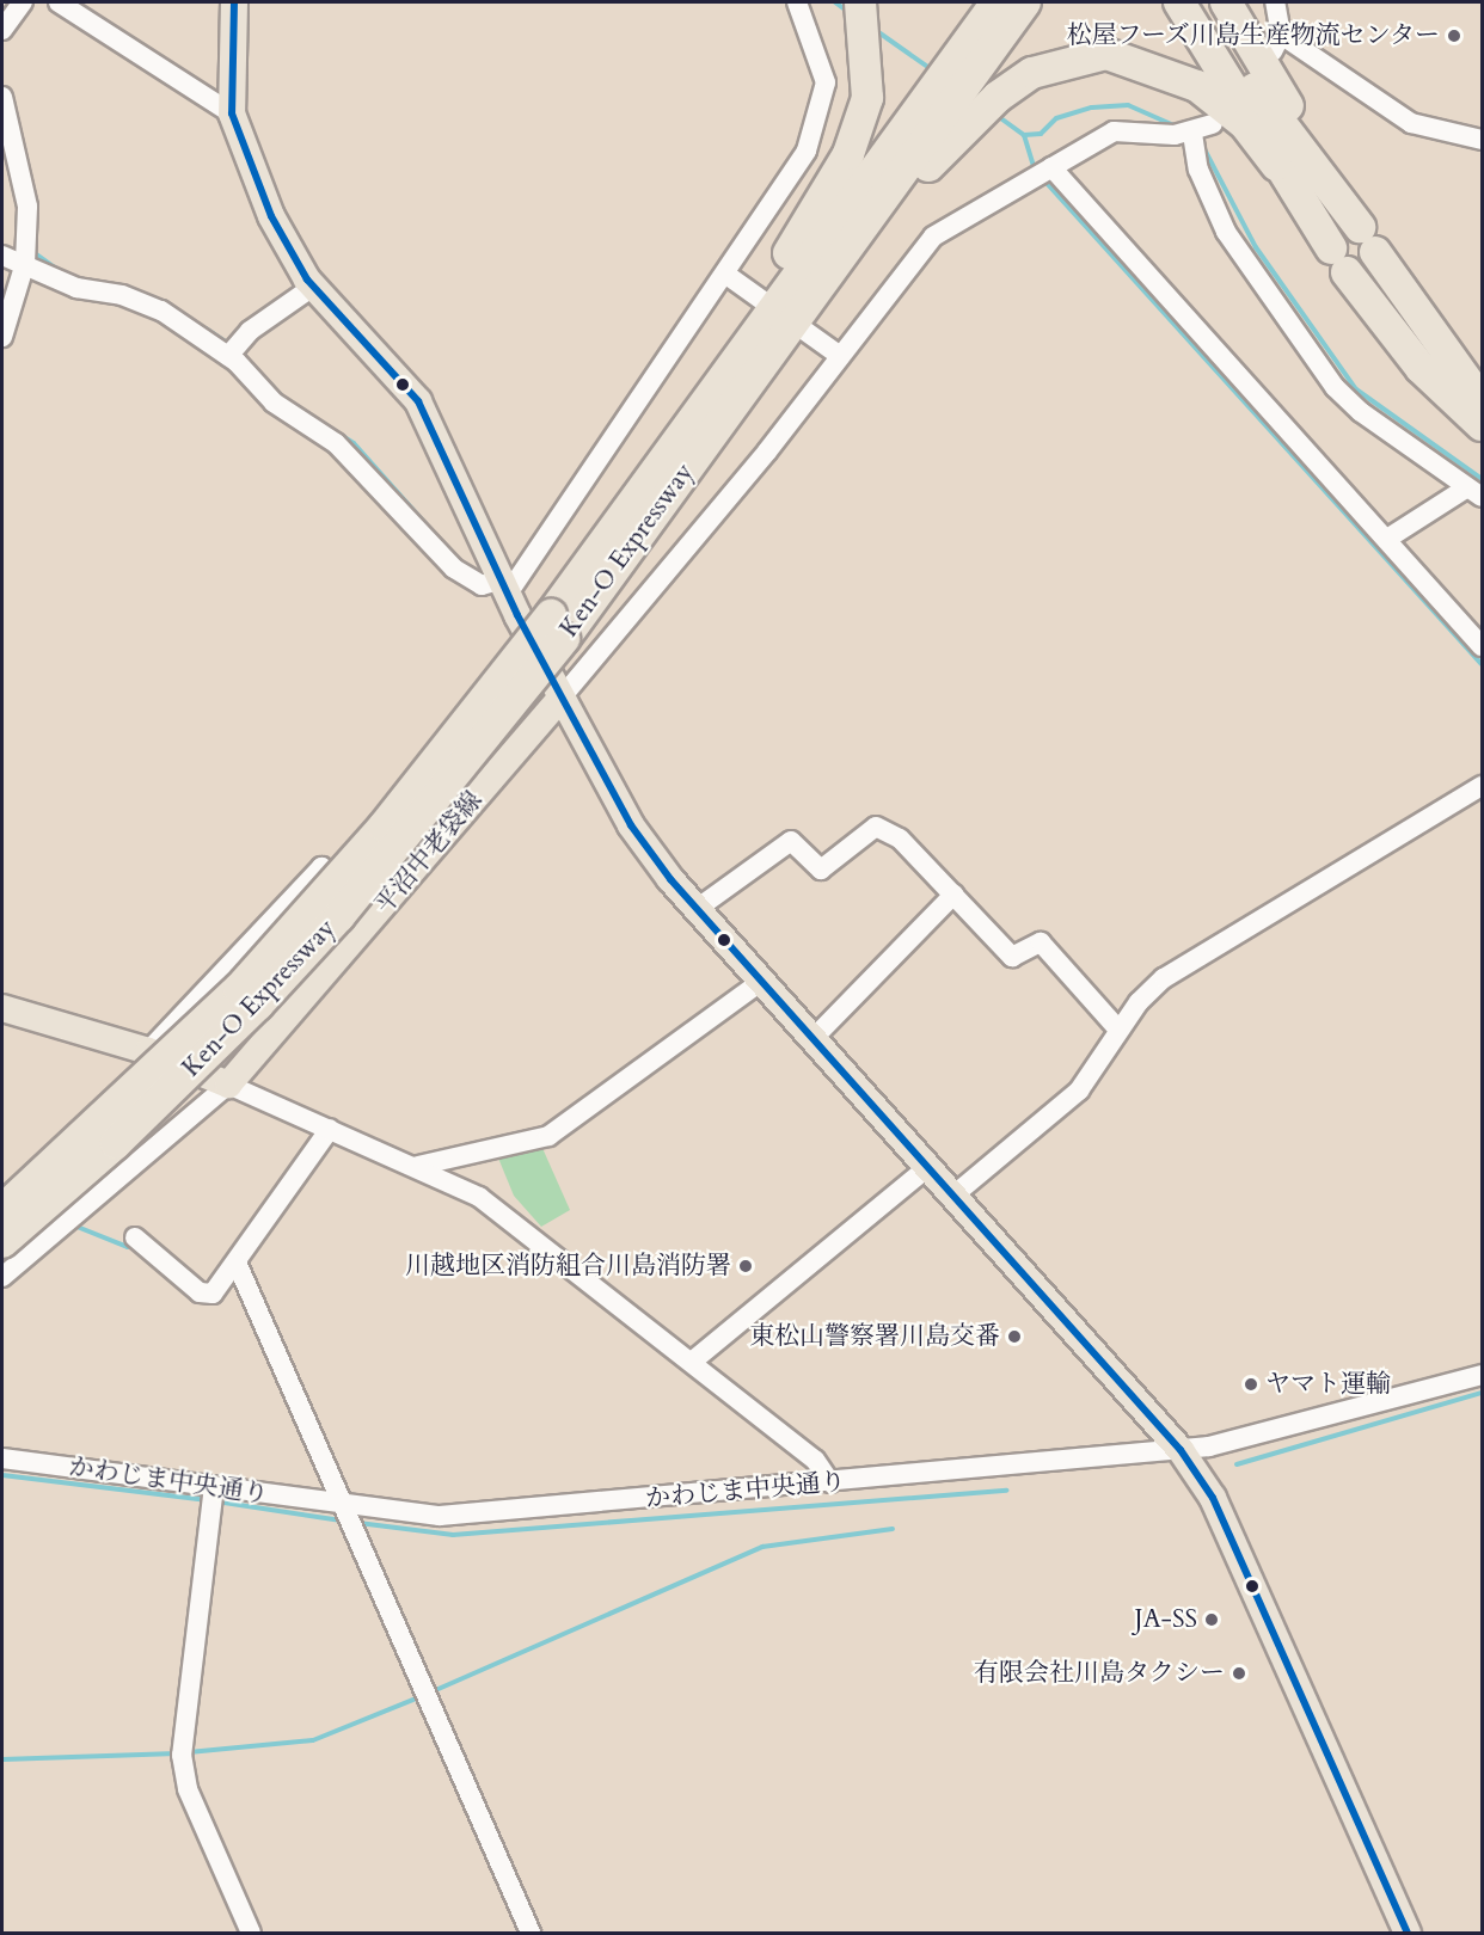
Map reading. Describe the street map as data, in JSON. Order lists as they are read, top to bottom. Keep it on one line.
{"streets":{"highway":["Ken-O Expressway"],"main road":["平沼中老袋線"],"street":["かわじま中央通り"]},"places":["松屋フーズ川島生産物流センター","川越地区消防組合川島消防署","東松山警察署川島交番","ヤマト運輸","JA-SS","有限会社川島タクシー"]}
